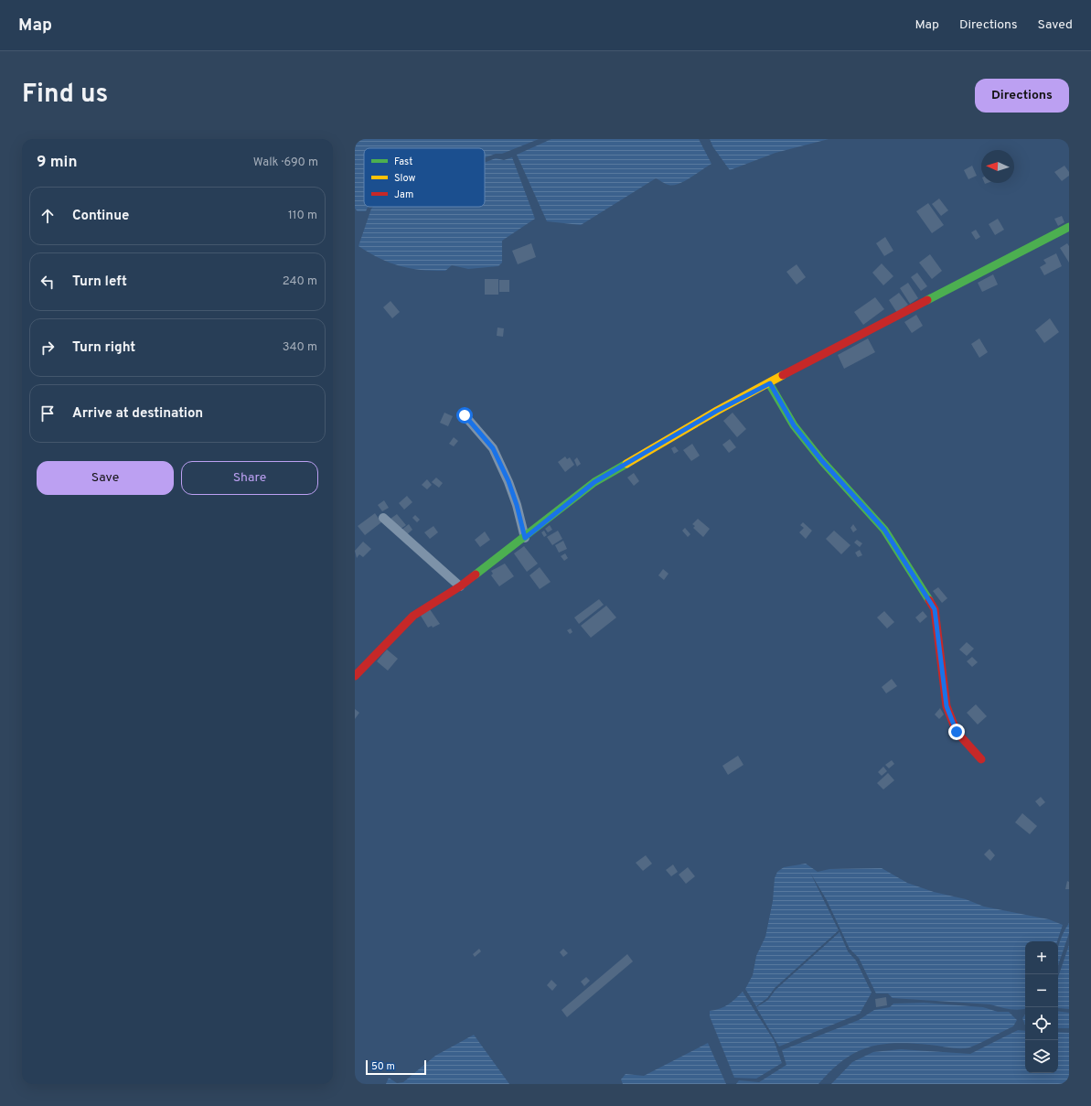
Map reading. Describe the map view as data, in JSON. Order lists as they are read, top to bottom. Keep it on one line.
{"legend":["Fast","Slow","Jam"],"scale_bar":"50 m","north":"left","page":{"header":"Map","nav":["Map","Directions","Saved"],"title":"Find us","buttons":["Directions",["Save","Share"]],"heading":["9 min","Walk · 690 m"],"list":[["Continue","110 m"],["Turn left","240 m"],["Turn right","340 m"],"Arrive at destination"],"map_buttons":["+","−"],"scale":"50 m"}}
